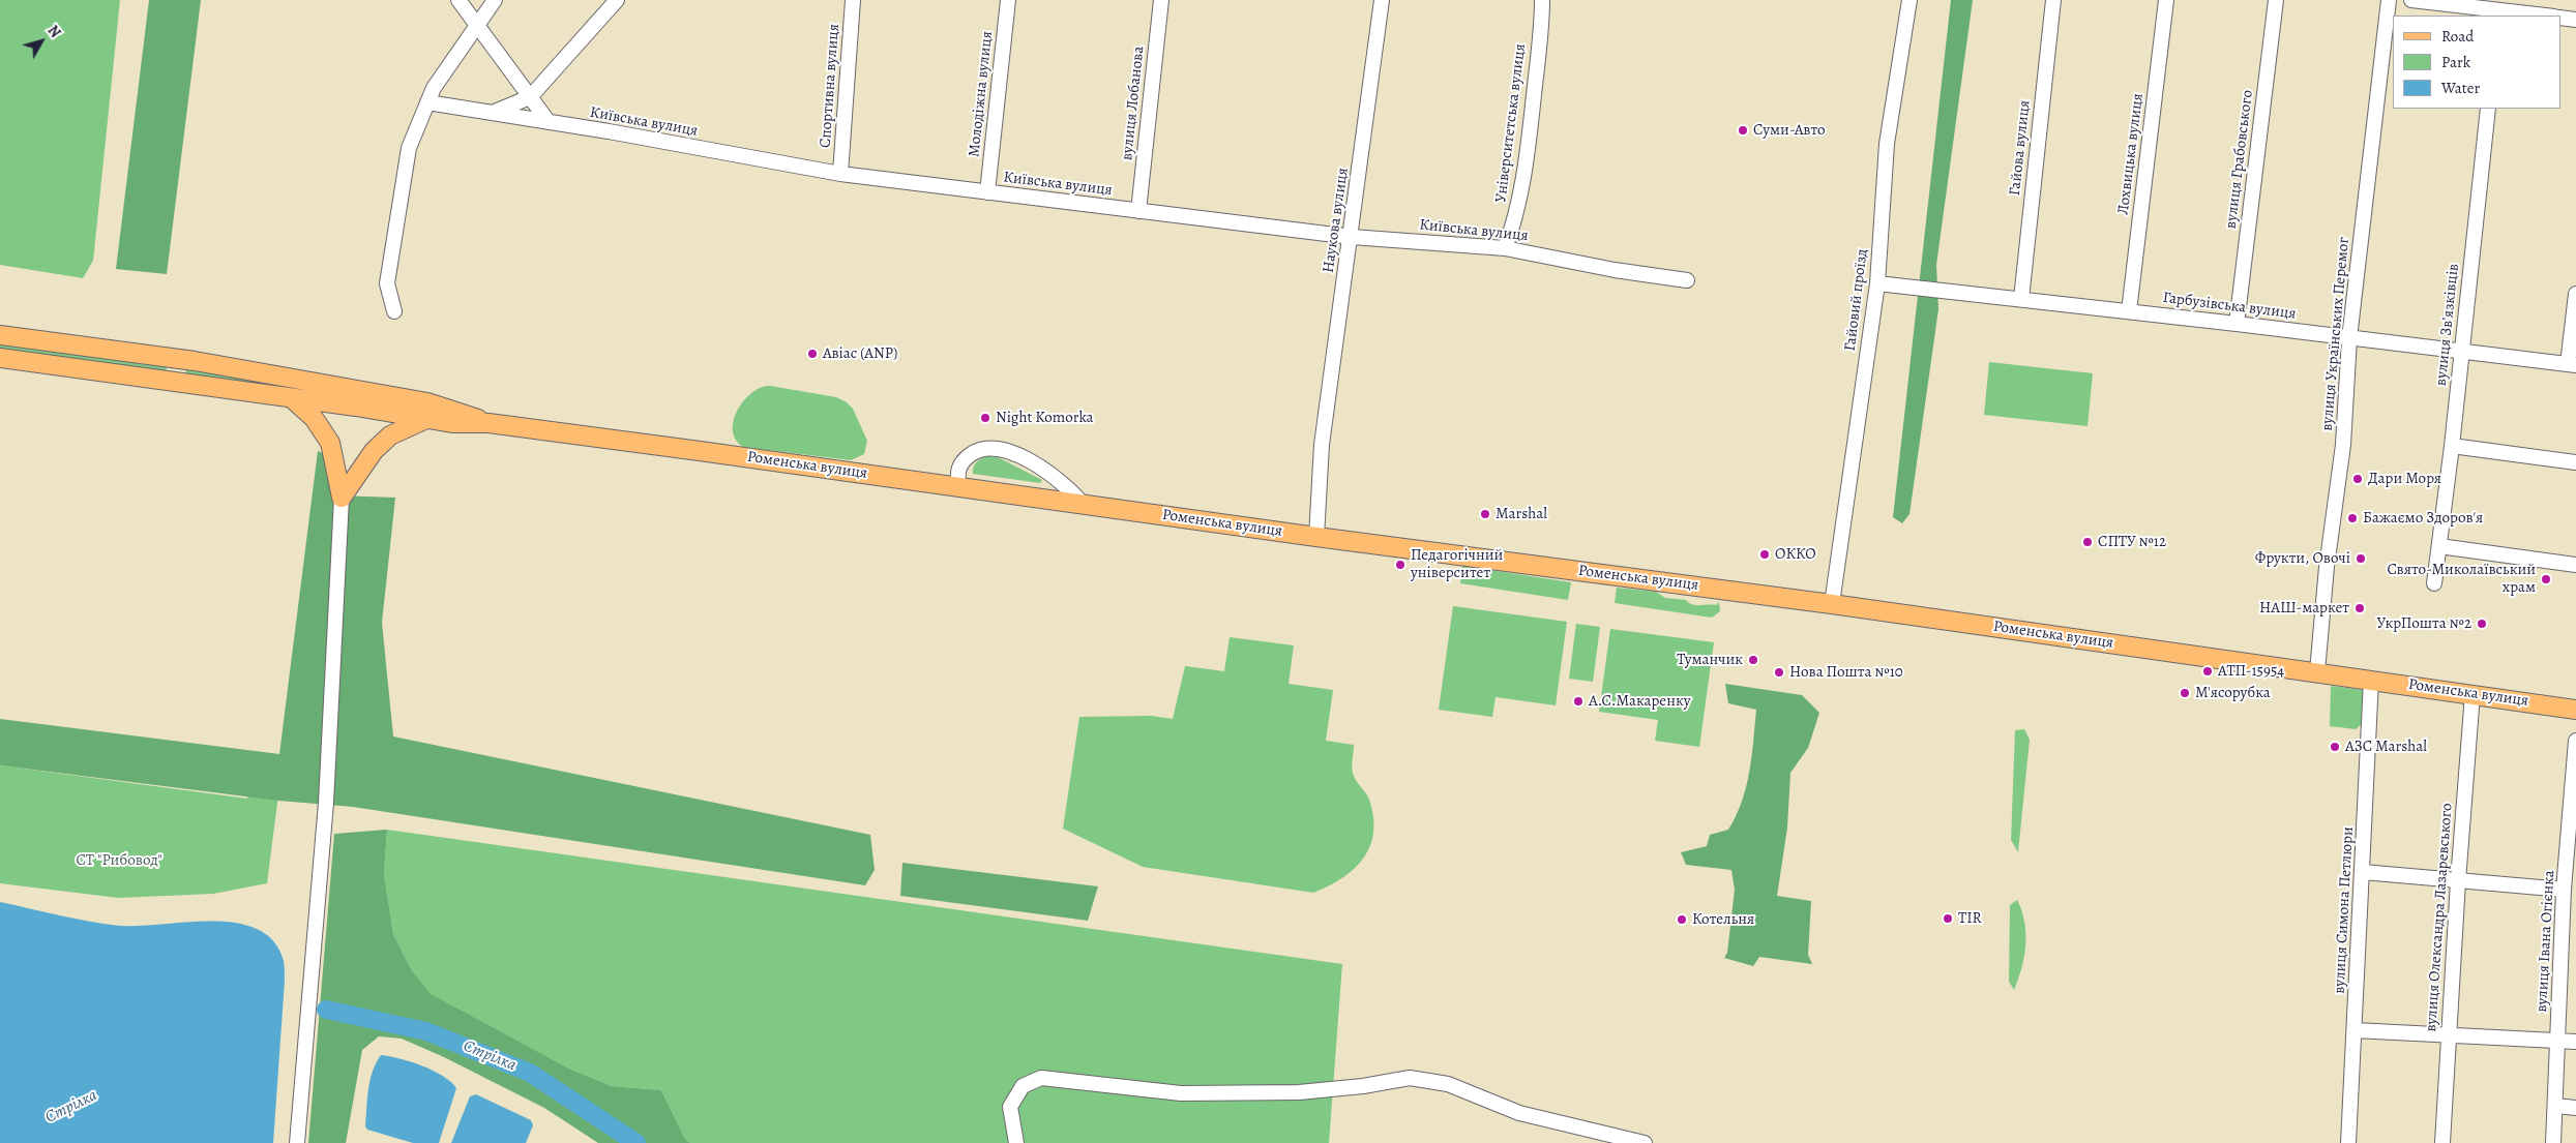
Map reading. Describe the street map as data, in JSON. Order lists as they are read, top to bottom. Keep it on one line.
{"streets":{"main road":["Роменська вулиця"],"street":["Спортивна вулиця","Молодіжна вулиця","вулиця Лобанова","Київська вулиця","Університетська вулиця","Гайова вулиця","Лохвицька вулиця","вулиця Грабовського","Наукова вулиця","Гайовий проїзд","Гарбузівська вулиця","вулиця Звʼязківців","вулиця Українських Перемог","вулиця Симона Петлюри","вулиця Олександра Лазаревського","вулиця Івана Огієнка"]},"crossings":[["Спортивна вулиця","Київська вулиця"],["Молодіжна вулиця","Київська вулиця"],["вулиця Лобанова","Київська вулиця"],["Київська вулиця","Університетська вулиця"],["Київська вулиця","Наукова вулиця"],["Гайова вулиця","Гарбузівська вулиця"],["Лохвицька вулиця","Гарбузівська вулиця"],["вулиця Грабовського","Гарбузівська вулиця"],["Наукова вулиця","Роменська вулиця"],["Гайовий проїзд","Гарбузівська вулиця"],["Гайовий проїзд","Роменська вулиця"],["Гарбузівська вулиця","вулиця Звʼязківців"],["Гарбузівська вулиця","вулиця Українських Перемог"],["вулиця Українських Перемог","Роменська вулиця"],["Роменська вулиця","вулиця Симона Петлюри"],["Роменська вулиця","вулиця Олександра Лазаревського"]],"water":["Стрілка"],"parks":["СТ \"Рибовод\""],"places":["Суми-Авто","Авіас (ANP)","Night Komorka","Дари Моря","Marshal","Бажаємо Здоров'я","СПТУ №12","ОККО","Фрукти, Овочі","Педагогічний університет","Свято-Миколаївський храм","НАШ-маркет","УкрПошта №2","Туманчик","АТП-15954","Нова Пошта №10","М'ясорубка","А.С.Макаренку","АЗС Marshal","TIR","Котельня"],"legend":["Road","Park","Water"],"north":"top right"}
